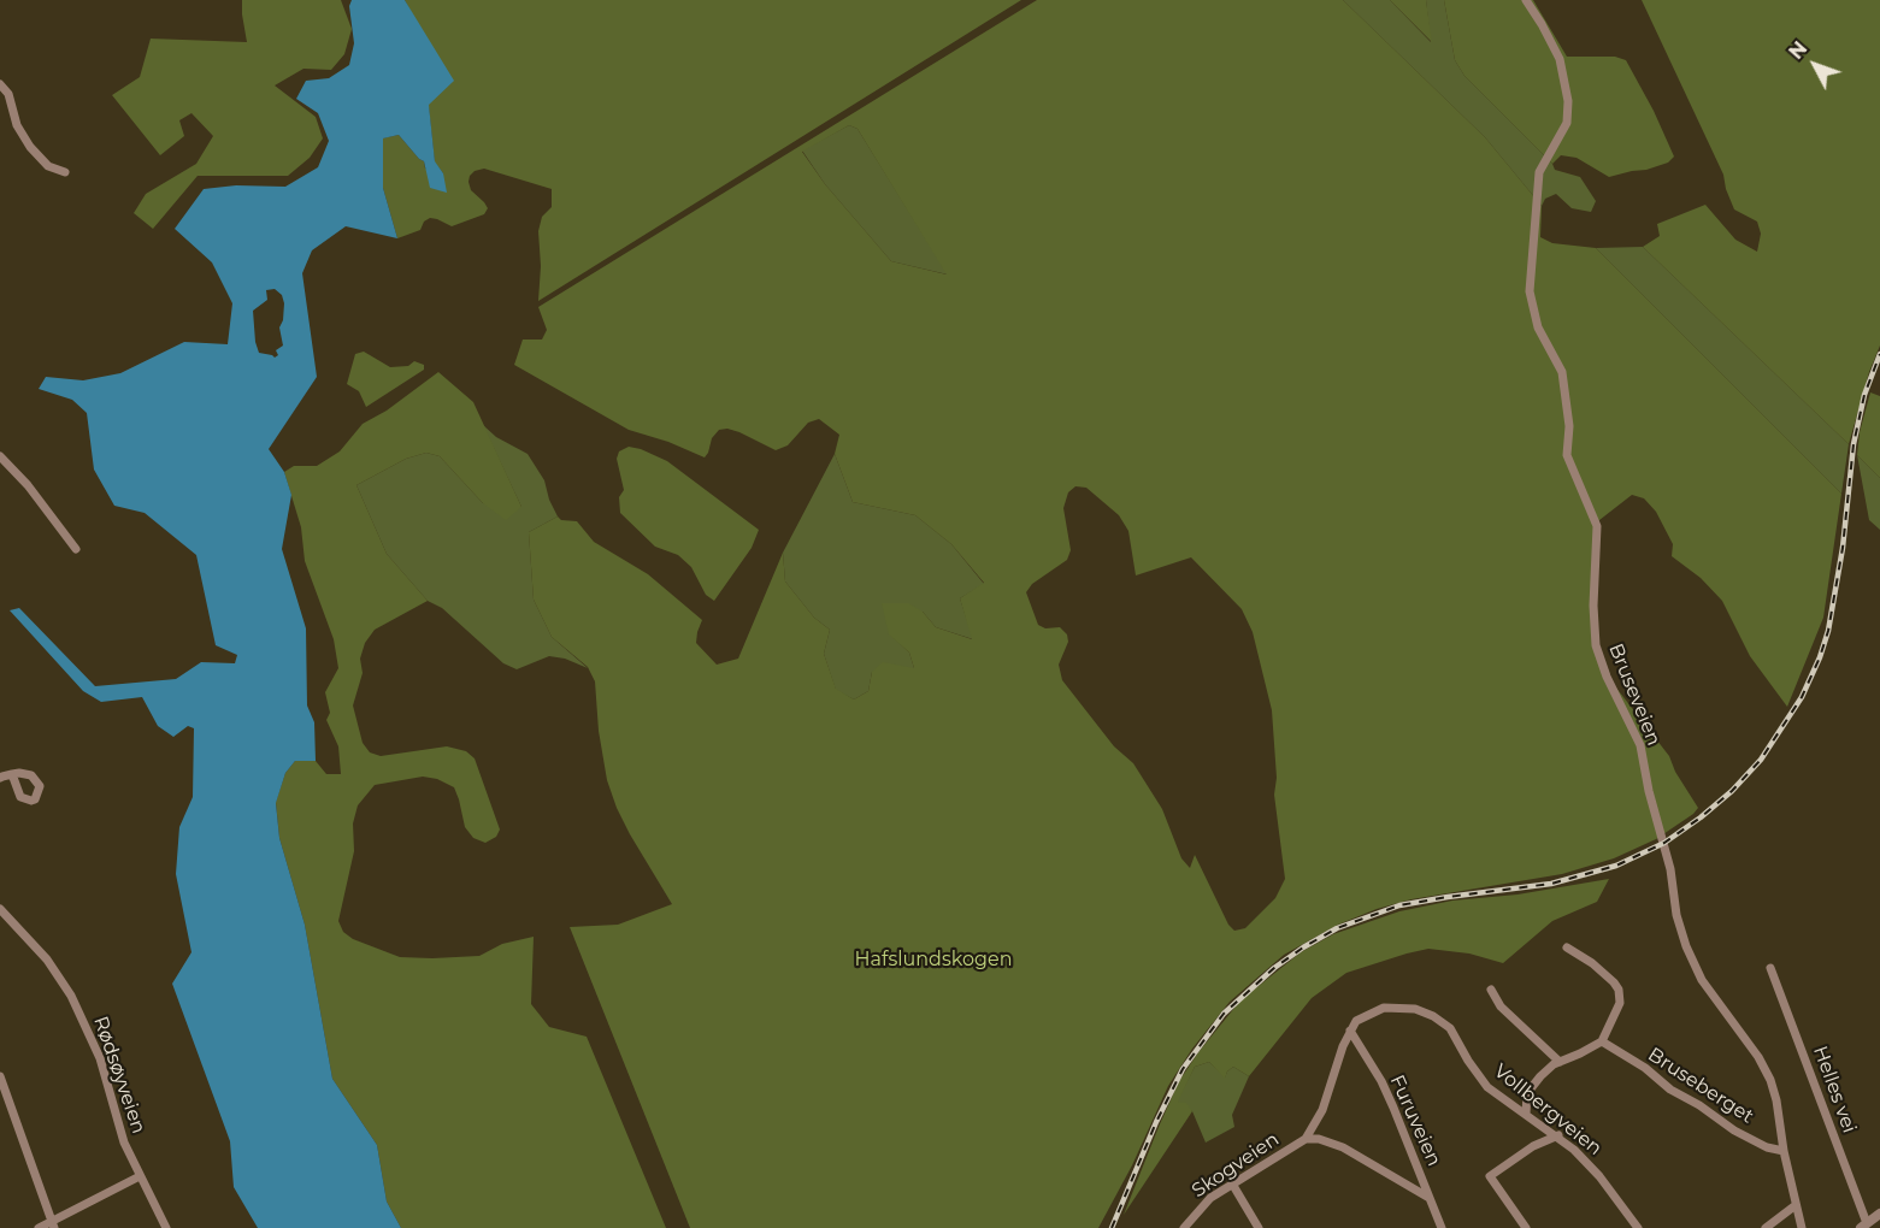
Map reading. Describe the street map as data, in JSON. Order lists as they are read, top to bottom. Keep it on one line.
{"streets":{"street":["Bruseveien","Rødsøyveien","Bruseberget","Helles vei","Vollbergveien","Furuveien","Skogveien"]},"crossings":[["Bruseveien","Bruseberget"],["Vollbergveien","Furuveien"],["Furuveien","Skogveien"]],"parks":["Hafslundskogen"],"north":"top left"}
